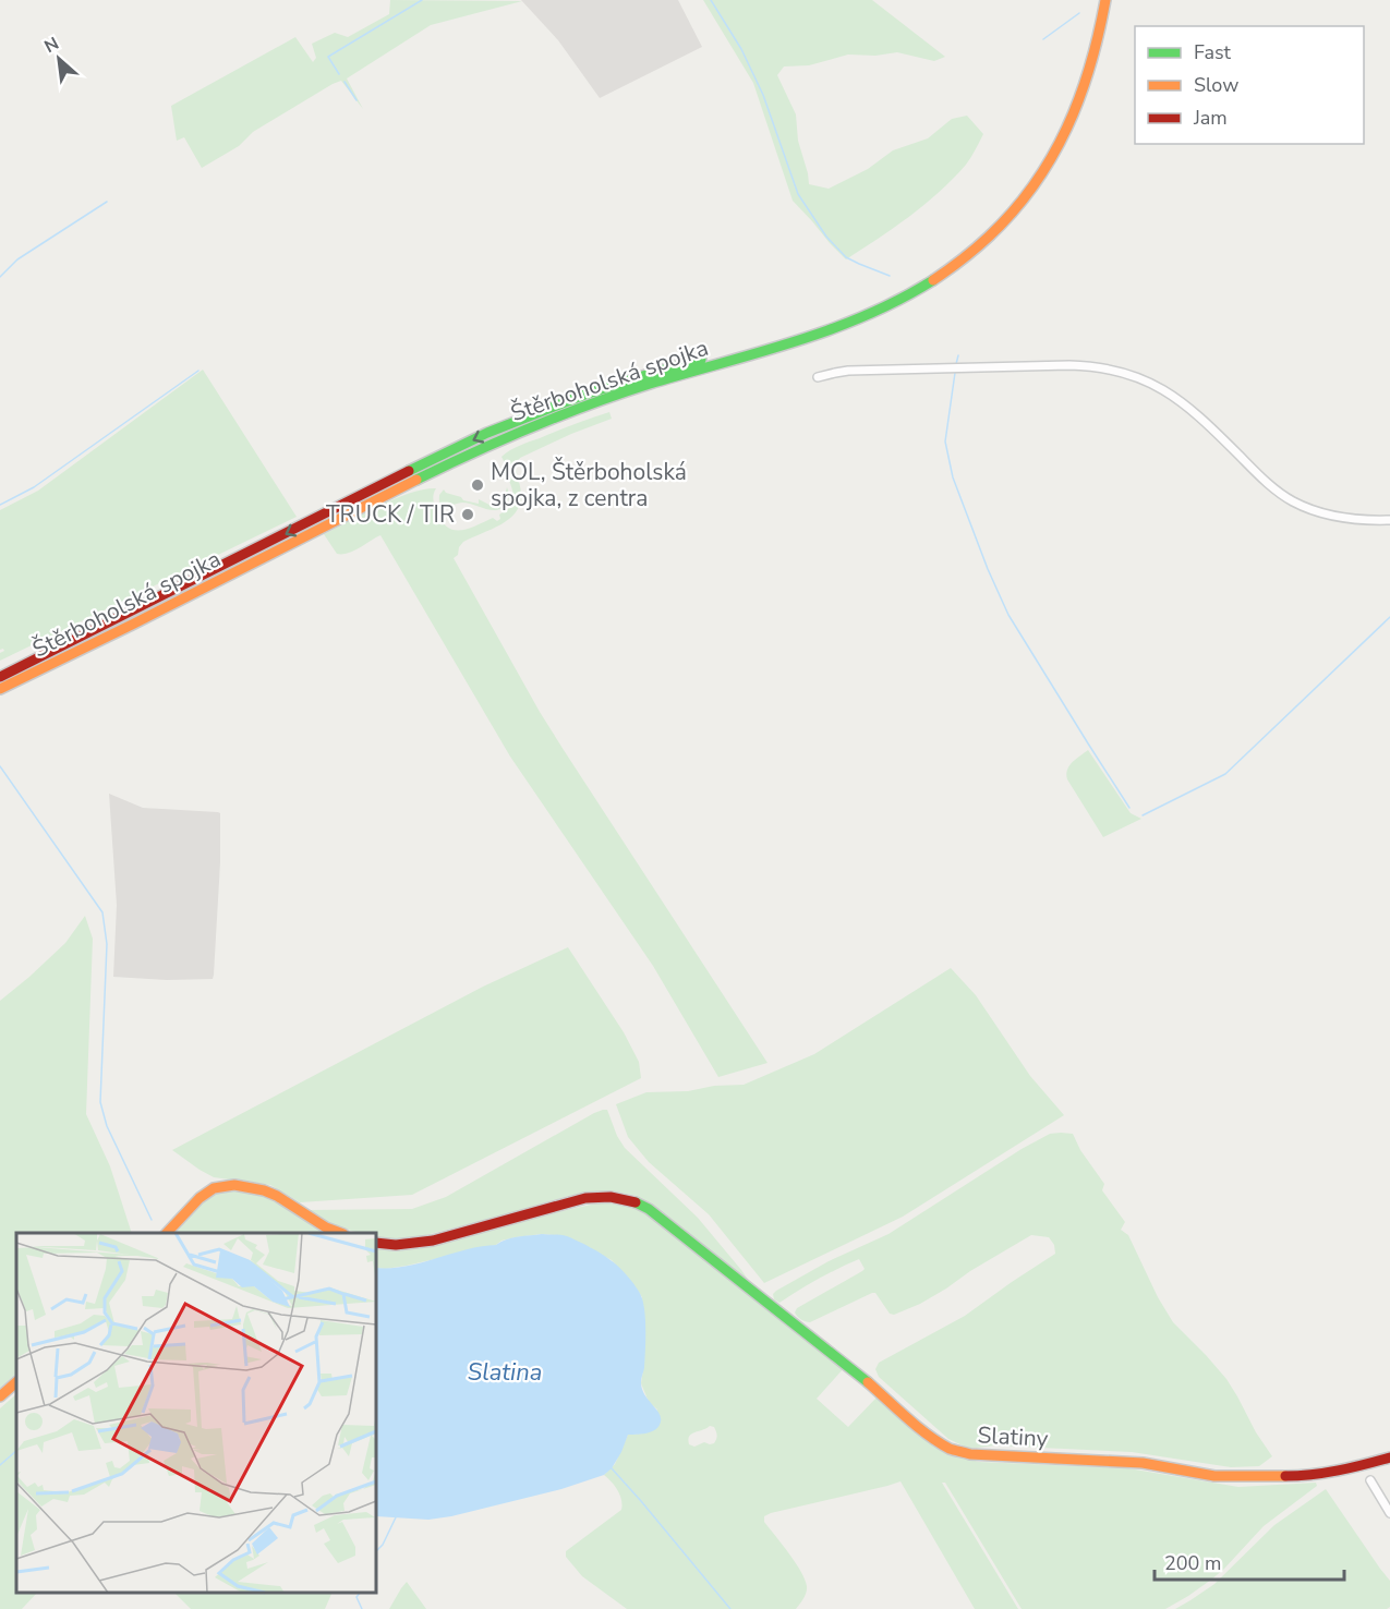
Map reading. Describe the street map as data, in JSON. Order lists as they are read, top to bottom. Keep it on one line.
{"streets":{"main road":["Štěrboholská spojka","Slatiny"]},"water":["Slatina"],"places":["MOL, Štěrboholská spojka, z centra","TRUCK / TIR"],"legend":["Fast","Slow","Jam"],"scale_bar":"200 m","north":"top left"}
